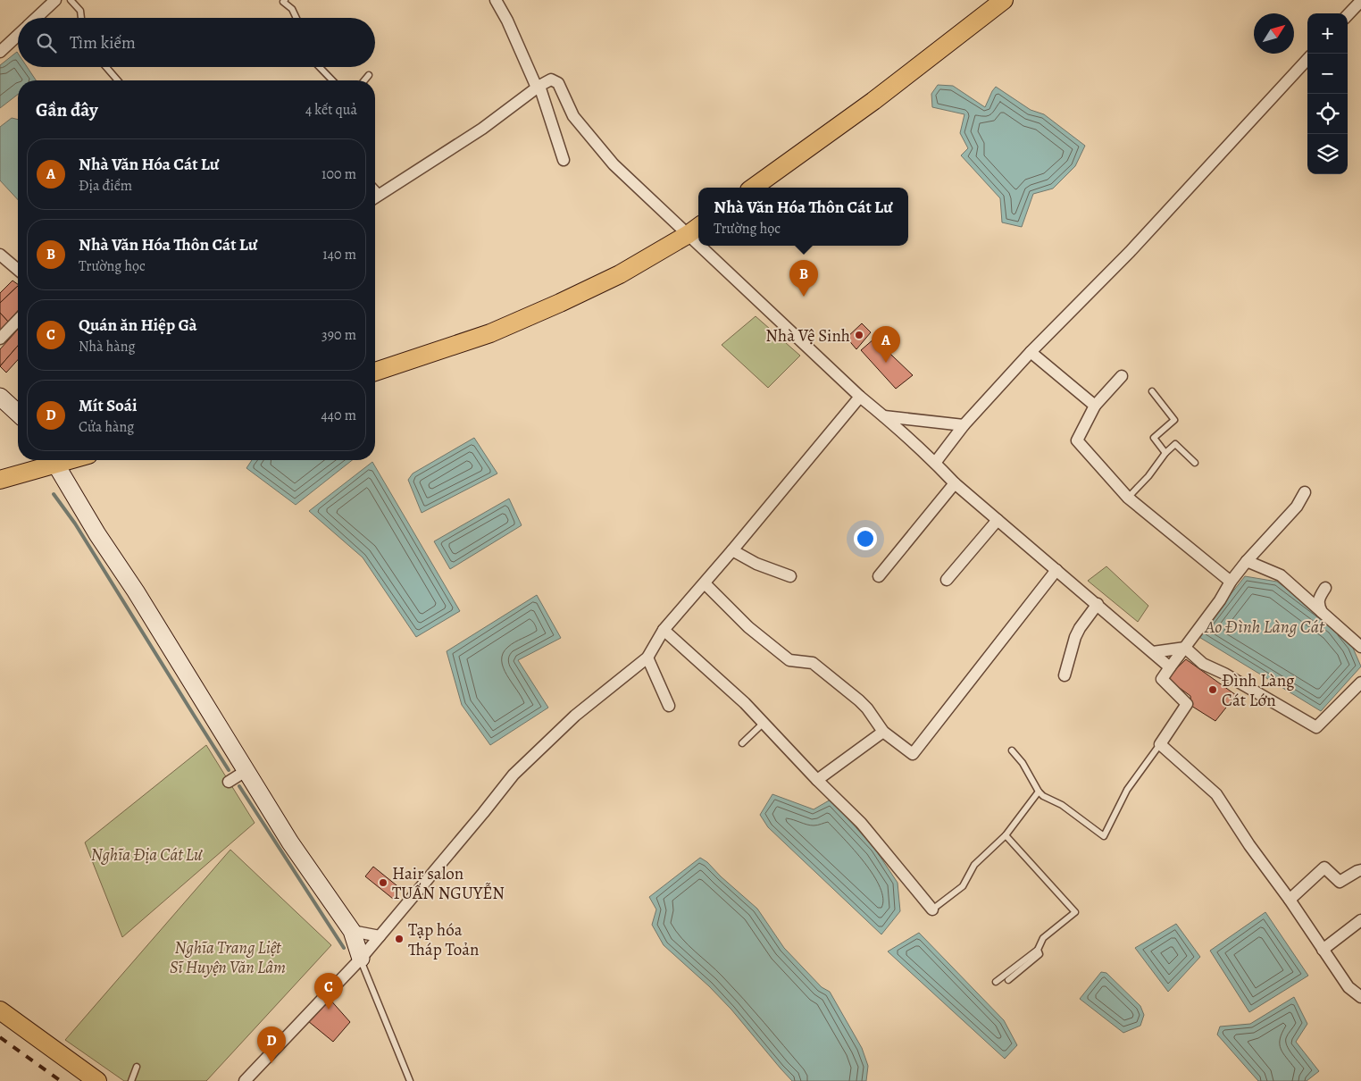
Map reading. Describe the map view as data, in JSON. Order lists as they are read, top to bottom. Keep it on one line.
{"water":["Ao Đình Làng Cát"],"parks":["Nghĩa Địa Cát Lư","Nghĩa Trang Liệt Sĩ Huyện Văn Lâm"],"places":["Nhà Vệ Sinh","Đình Làng Cát Lớn","Hair salon TUẤN NGUYỄN","Tạp hóa Tháp Toản"],"north":"top right","page":{"map_buttons":["+","−"],"search":"Tìm kiếm","heading":["Gần đây","4 kết quả"],"list":[{"mark":"A","name":"Nhà Văn Hóa Cát Lư","note":"Địa điểm","value":"100 m"},{"mark":"B","name":"Nhà Văn Hóa Thôn Cát Lư","note":"Trường học","value":"140 m"},{"mark":"C","name":"Quán ăn Hiệp Gà","note":"Nhà hàng","value":"390 m"},{"mark":"D","name":"Mít Soái","note":"Cửa hàng","value":"440 m"}],"popup":["Nhà Văn Hóa Thôn Cát Lư","Trường học"],"pins":["B","A","C","D"]}}
